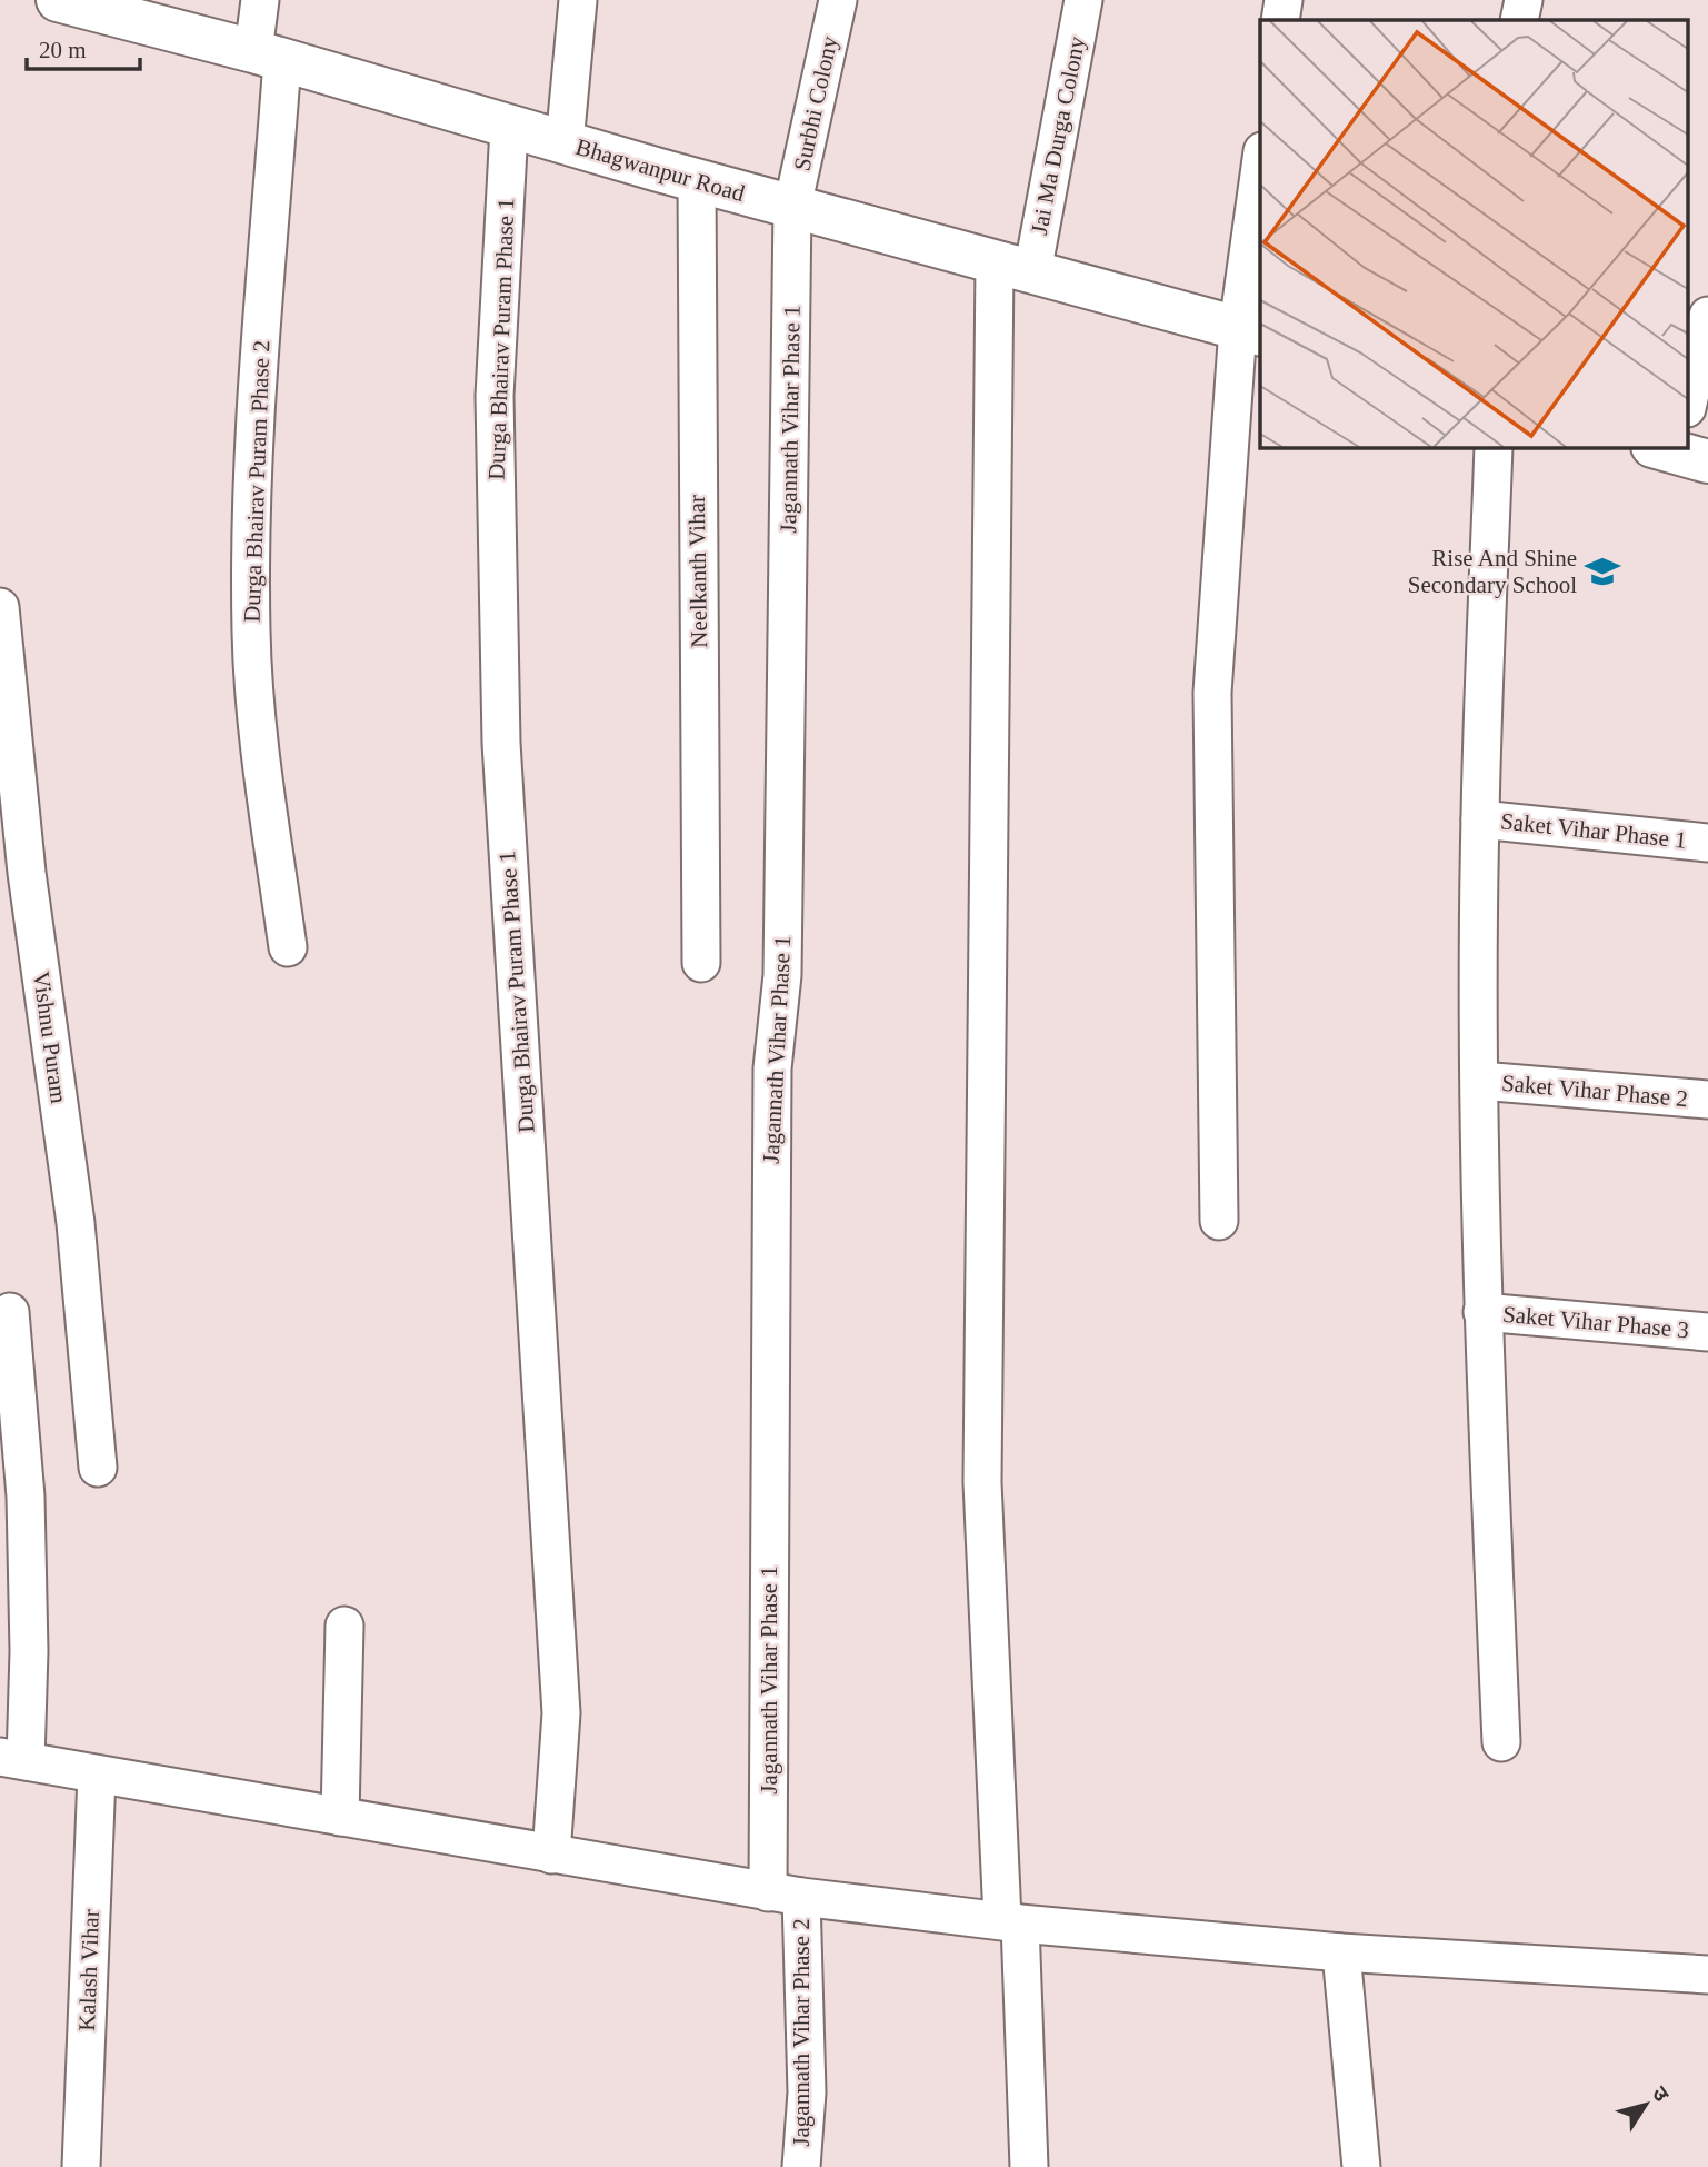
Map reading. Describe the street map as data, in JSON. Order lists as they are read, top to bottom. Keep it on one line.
{"streets":{"street":["Surbhi Colony","Jai Ma Durga Colony","Bhagwanpur Road","Durga Bhairav Puram Phase 1","Jagannath Vihar Phase 1","Durga Bhairav Puram Phase 2","Neelkanth Vihar","Saket Vihar Phase 1","Vishnu Puram","Saket Vihar Phase 2","Saket Vihar Phase 3","Kalash Vihar","Jagannath Vihar Phase 2"]},"crossings":[["Surbhi Colony","Bhagwanpur Road"],["Surbhi Colony","Jagannath Vihar Phase 1"],["Jai Ma Durga Colony","Bhagwanpur Road"],["Bhagwanpur Road","Durga Bhairav Puram Phase 1"],["Bhagwanpur Road","Jagannath Vihar Phase 1"],["Bhagwanpur Road","Durga Bhairav Puram Phase 2"],["Bhagwanpur Road","Neelkanth Vihar"],["Jagannath Vihar Phase 1","Jagannath Vihar Phase 2"]],"places":{"school or university":["Rise And Shine Secondary School"]},"scale_bar":"20 m","north":"top right"}
